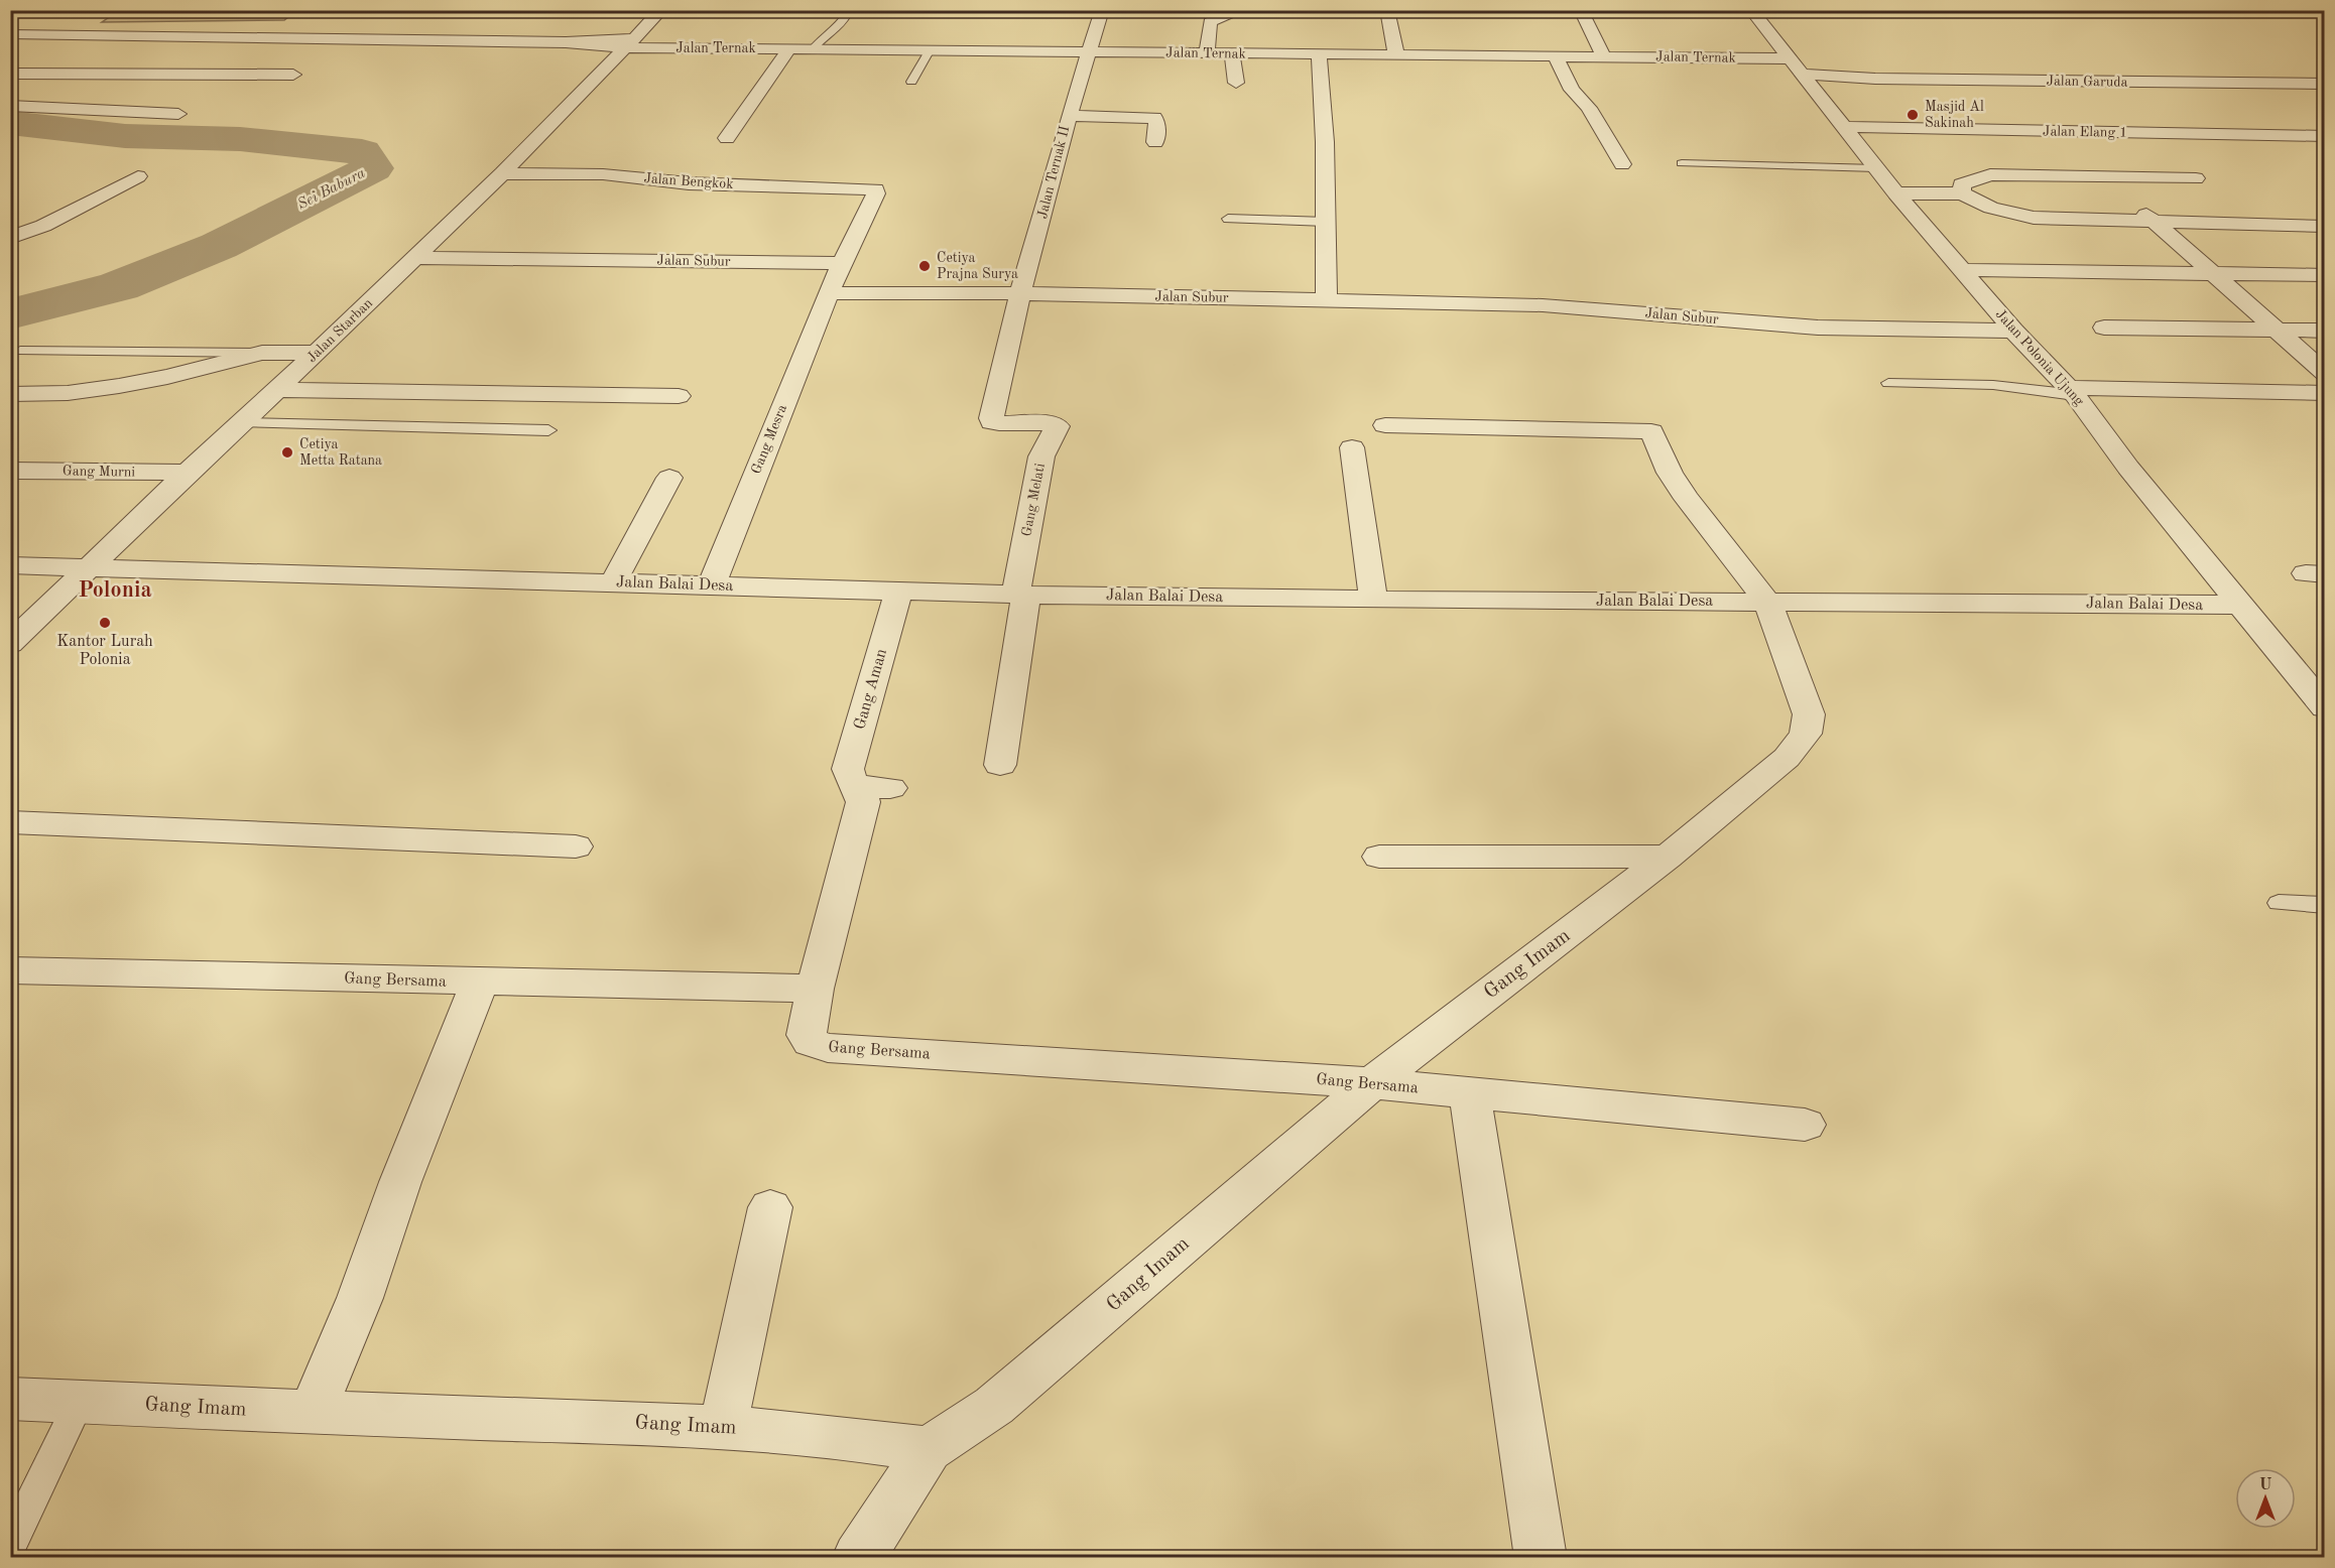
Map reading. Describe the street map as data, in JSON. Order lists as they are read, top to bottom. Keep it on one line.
{"streets":{"street":["Jalan Ternak","Jalan Garuda","Jalan Elang 1","Jalan Ternak II","Jalan Bengkok","Jalan Subur","Jalan Starban","Jalan Polonia Ujung","Gang Mesra","Gang Murni","Gang Melati","Jalan Balai Desa","Gang Aman","Gang Imam","Gang Bersama"]},"crossings":[["Jalan Ternak","Jalan Garuda"],["Jalan Ternak","Jalan Ternak II"],["Jalan Ternak","Jalan Starban"],["Jalan Ternak","Jalan Polonia Ujung"],["Jalan Garuda","Jalan Polonia Ujung"],["Jalan Elang 1","Jalan Polonia Ujung"],["Jalan Ternak II","Jalan Subur"],["Jalan Ternak II","Gang Melati"],["Jalan Bengkok","Jalan Subur"],["Jalan Bengkok","Jalan Starban"],["Jalan Subur","Jalan Starban"],["Jalan Subur","Jalan Polonia Ujung"],["Jalan Subur","Gang Mesra"],["Jalan Subur","Gang Melati"],["Jalan Starban","Gang Murni"],["Jalan Starban","Jalan Balai Desa"],["Jalan Polonia Ujung","Jalan Balai Desa"],["Gang Mesra","Jalan Balai Desa"],["Gang Melati","Jalan Balai Desa"],["Jalan Balai Desa","Gang Aman"],["Jalan Balai Desa","Gang Imam"],["Gang Aman","Gang Bersama"],["Gang Imam","Gang Bersama"]],"districts":["Polonia"],"water":["Sei Babura"],"places":["Masjid Al Sakinah","Cetiya Prajna Surya","Cetiya Metta Ratana","Kantor Lurah Polonia"],"north":"top"}
